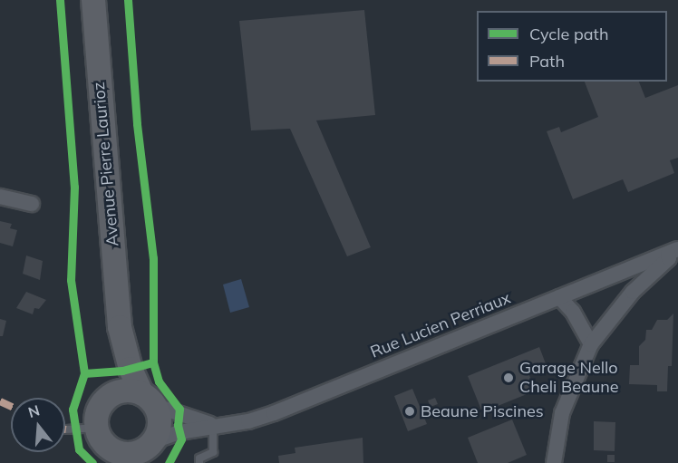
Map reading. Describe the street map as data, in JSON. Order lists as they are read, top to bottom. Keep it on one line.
{"streets":{"main road":["Avenue Pierre Laurioz"],"street":["Rue Lucien Perriaux"]},"crossings":[["Avenue Pierre Laurioz","Rue Lucien Perriaux"]],"places":["Garage Nello Cheli Beaune","Beaune Piscines"],"legend":["Cycle path","Path"],"north":"top"}
